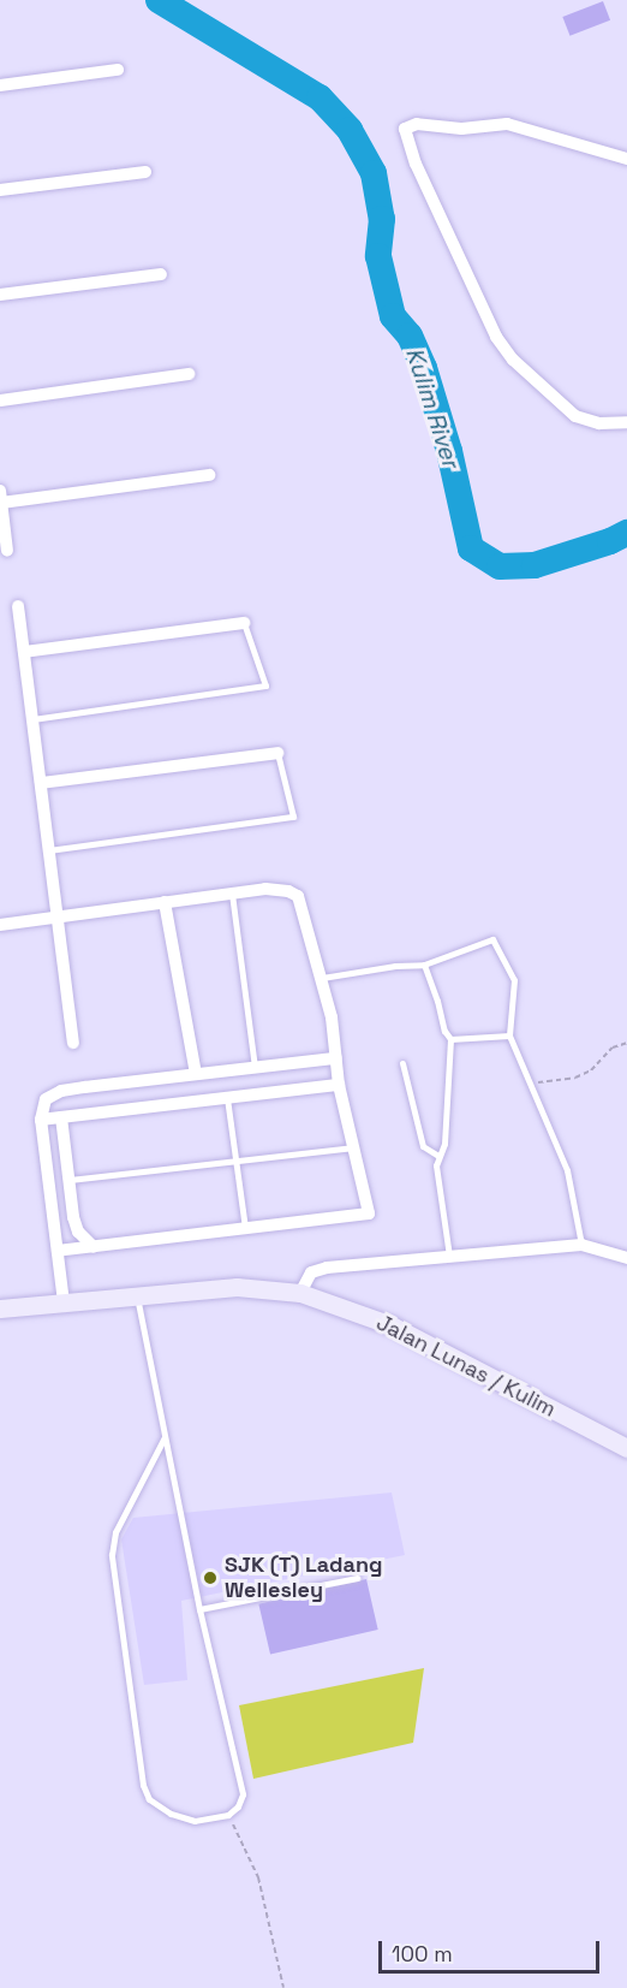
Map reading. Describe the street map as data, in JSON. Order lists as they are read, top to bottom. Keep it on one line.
{"streets":{"main road":["Jalan Lunas / Kulim"]},"water":["Kulim River"],"places":["SJK (T) Ladang Wellesley"],"scale_bar":"100 m"}
